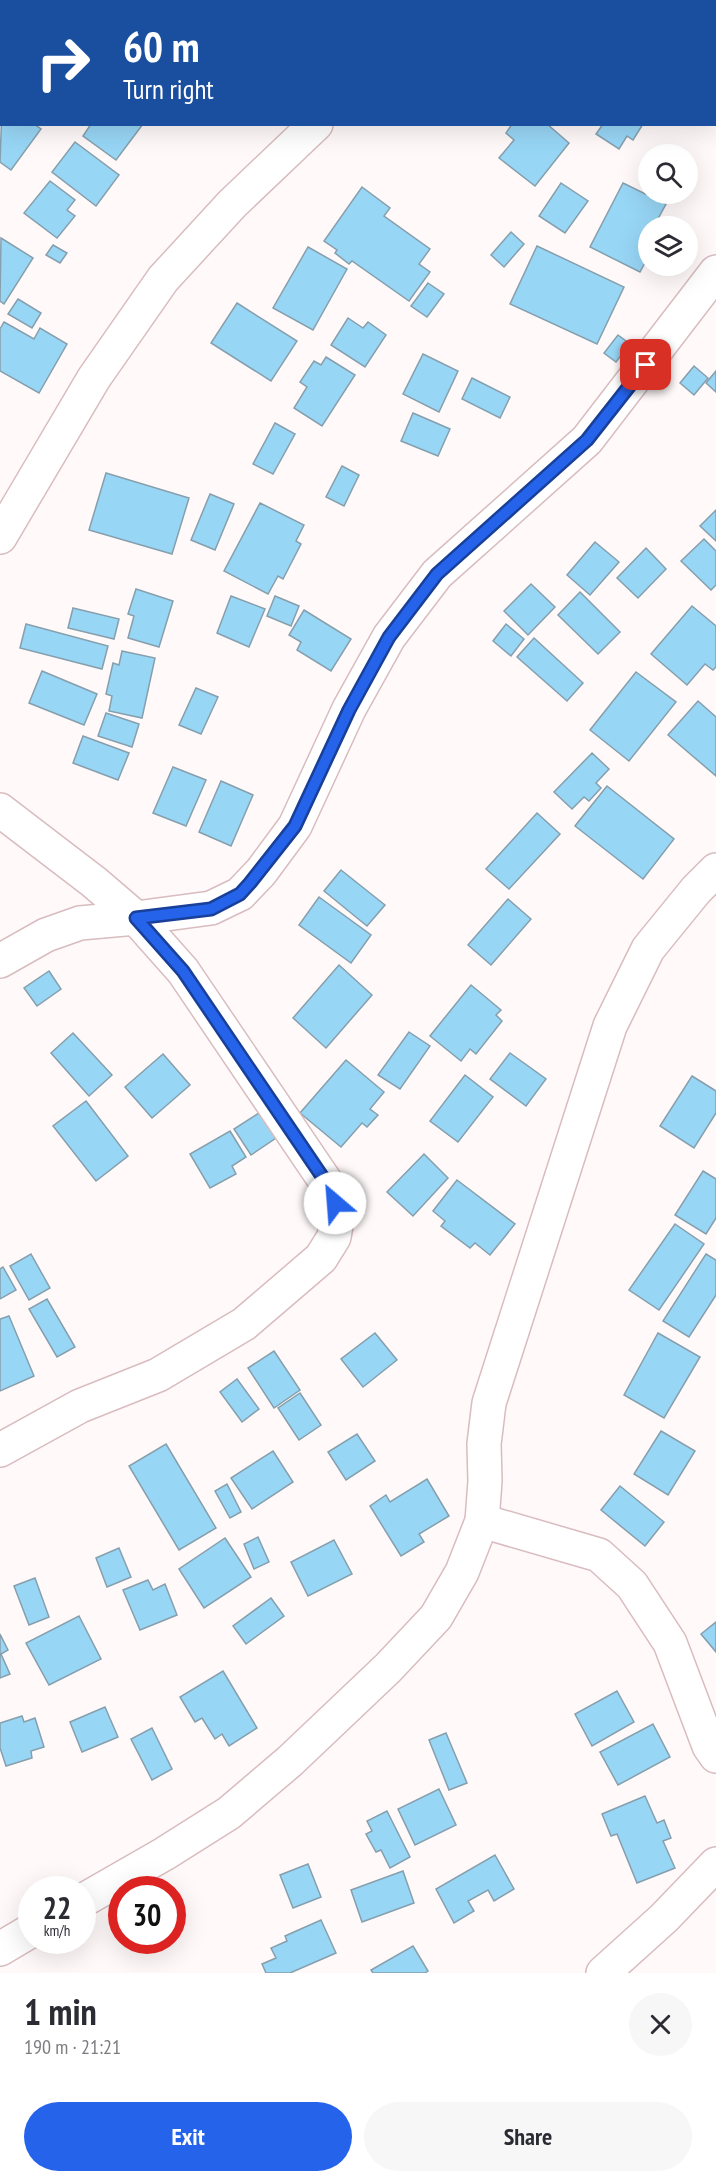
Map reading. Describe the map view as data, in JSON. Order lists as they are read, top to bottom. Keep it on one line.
{"page":{"turn":["60 m","Turn right"],"speed":"22 km/h","limit":"30","heading":["1 min","190 m · 21:21"],"buttons":["Exit","Share"]}}
